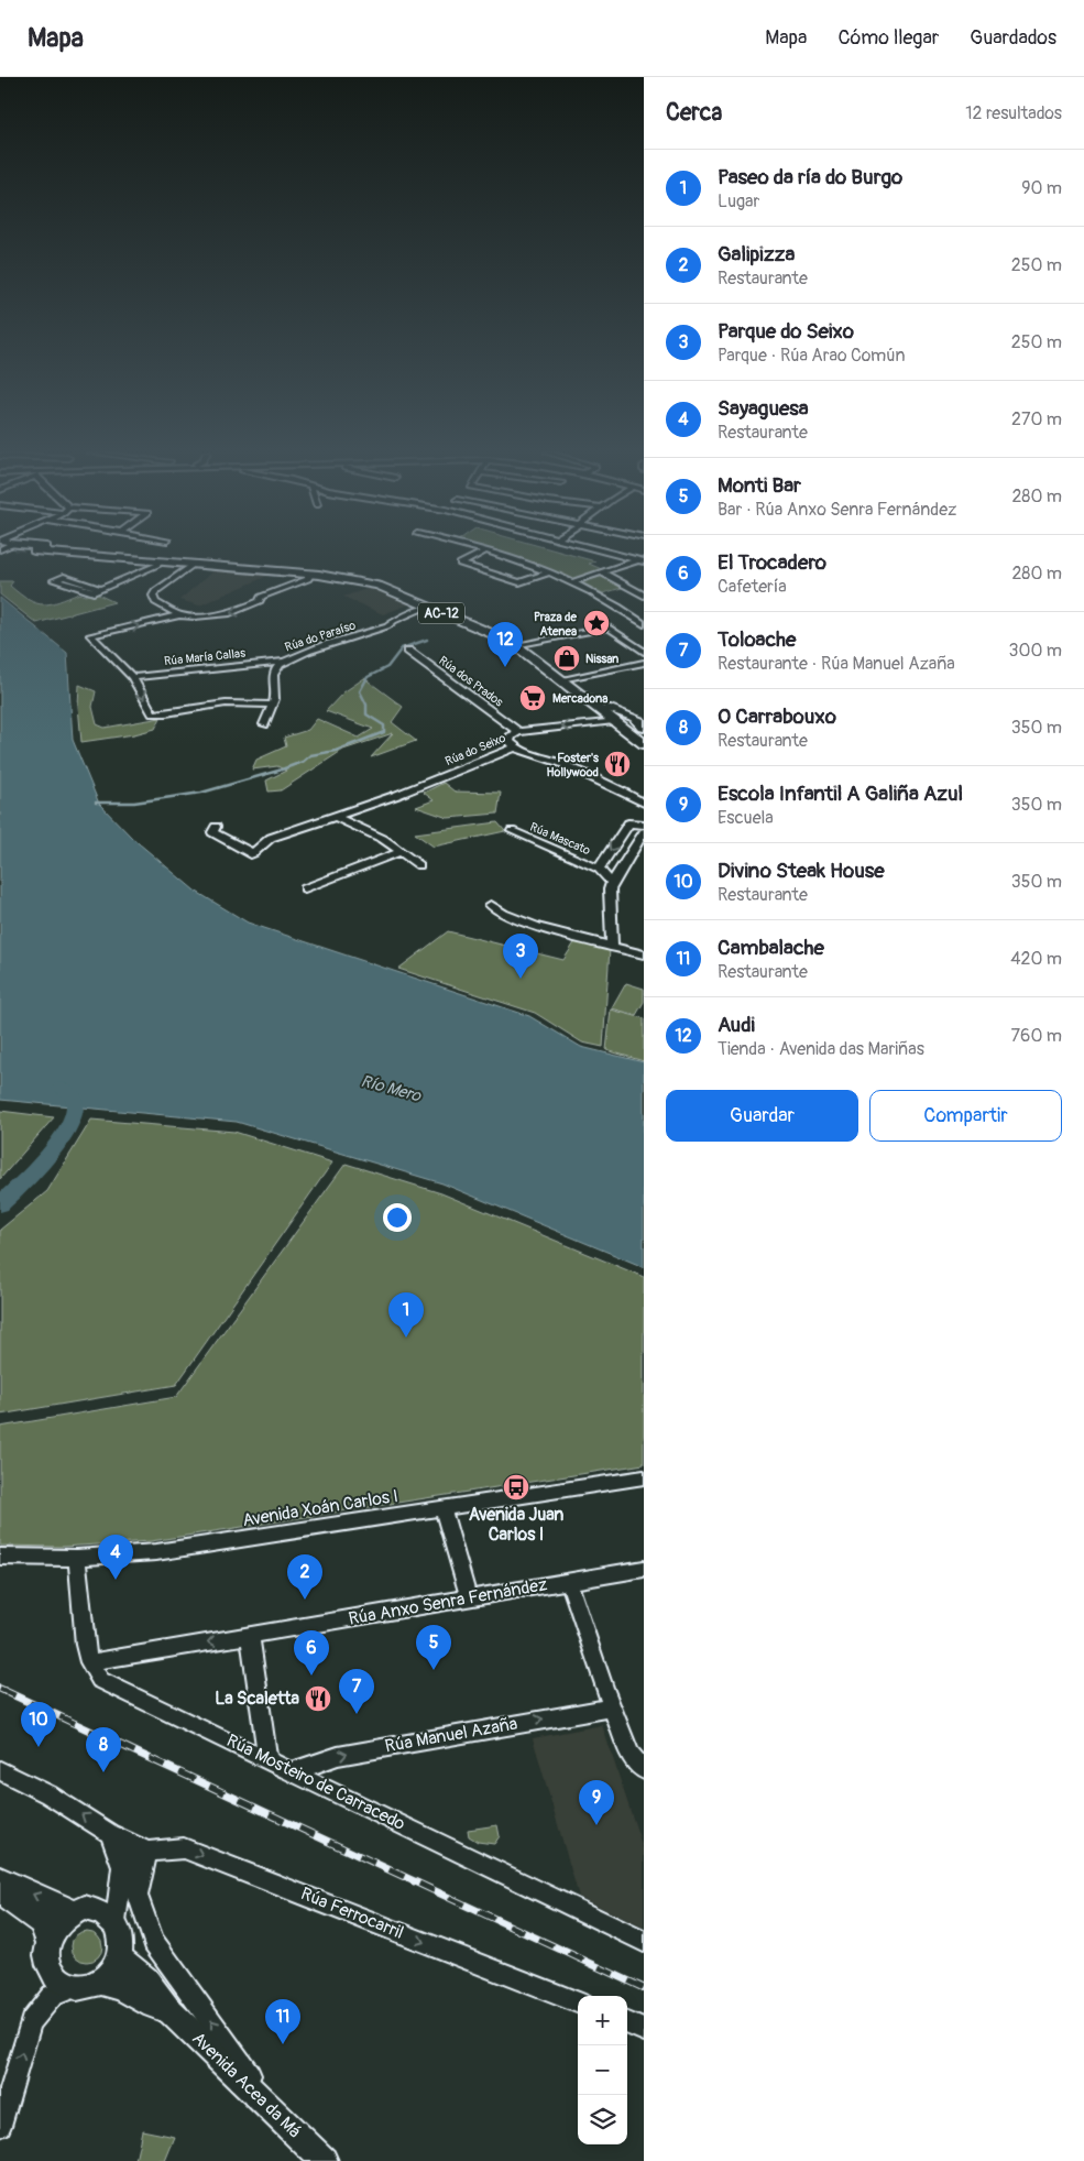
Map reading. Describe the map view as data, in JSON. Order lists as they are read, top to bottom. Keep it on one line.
{"streets":{"highway":["AC-12"],"main road":["Avenida Acea da Má"],"street":["Rúa do Paraíso","Rúa María Callas","Rúa dos Prados","Rúa do Seixo","Rúa Mascato","Avenida Xoán Carlos I","Rúa Anxo Senra Fernández","Rúa Manuel Azaña","Rúa Mosteiro de Carracedo","Rúa Ferrocarril"]},"crossings":[["AC-12","Rúa do Paraíso"],["AC-12","Rúa do Seixo"],["Rúa do Paraíso","Rúa María Callas"],["Rúa dos Prados","Rúa do Seixo"],["Avenida Xoán Carlos I","Rúa Mosteiro de Carracedo"],["Rúa Anxo Senra Fernández","Rúa Mosteiro de Carracedo"],["Rúa Manuel Azaña","Rúa Mosteiro de Carracedo"]],"one_way":["Rúa Manuel Azaña","Rúa Ferrocarril"],"water":["Río Mero"],"places":{"place":["Praza de Atenea"],"shop":["Nissan"],"supermarket":["Mercadona"],"restaurant":["Foster's Hollywood","La Scaletta"],"bus stop":["Avenida Juan Carlos I"]},"page":{"header":"Mapa","nav":["Mapa","Cómo llegar","Guardados"],"heading":["Cerca","12 resultados"],"list":[{"mark":"1","name":"Paseo da ría do Burgo","note":"Lugar","value":"90 m"},{"mark":"2","name":"Galipizza","note":"Restaurante","value":"250 m"},{"mark":"3","name":"Parque do Seixo","note":"Parque · Rúa Arao Común","value":"250 m"},{"mark":"4","name":"Sayaguesa","note":"Restaurante","value":"270 m"},{"mark":"5","name":"Monti Bar","note":"Bar · Rúa Anxo Senra Fernández","value":"280 m"},{"mark":"6","name":"El Trocadero","note":"Cafetería","value":"280 m"},{"mark":"7","name":"Toloache","note":"Restaurante · Rúa Manuel Azaña","value":"300 m"},{"mark":"8","name":"O Carrabouxo","note":"Restaurante","value":"350 m"},{"mark":"9","name":"Escola Infantil A Galiña Azul","note":"Escuela","value":"350 m"},{"mark":"10","name":"Divino Steak House","note":"Restaurante","value":"350 m"},{"mark":"11","name":"Cambalache","note":"Restaurante","value":"420 m"},{"mark":"12","name":"Audi","note":"Tienda · Avenida das Mariñas","value":"760 m"}],"pins":["12","3","1","4","2","5","6","7","10","8","9","11"],"buttons":["Guardar","Compartir"],"map_buttons":["+","−"]}}
